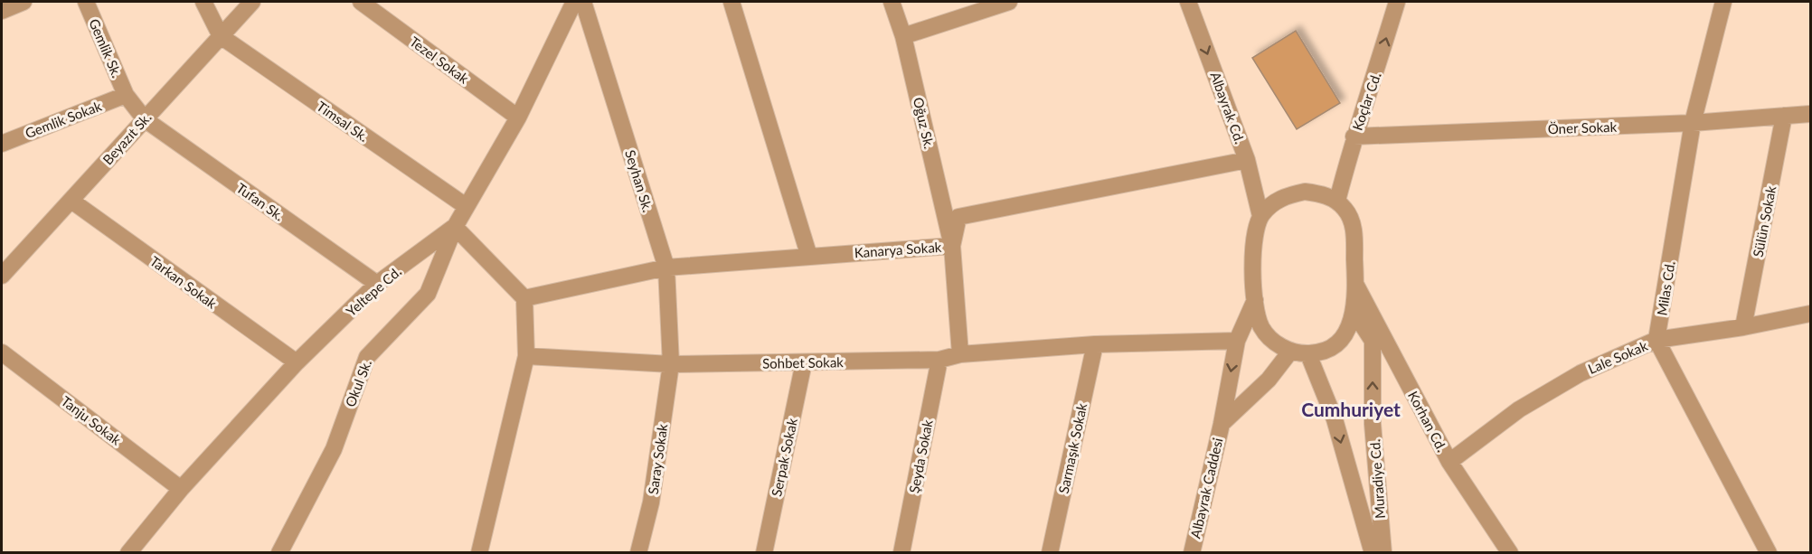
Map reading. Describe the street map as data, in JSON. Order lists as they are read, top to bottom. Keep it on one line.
{"streets":{"street":["Gemlik Sk.","Tezel Sokak","Koçlar Cd.","Albayrak Cd.","Gemlik Sokak","Timsal Sk.","Oğuz Sk.","Öner Sokak","Beyazıt Sk.","Seyhan Sk.","Tufan Sk.","Sülün Sokak","Kanarya Sokak","Tarkan Sokak","Milas Cd.","Yeltepe Cd.","Lale Sokak","Sohbet Sokak","Okul Sk.","Tanju Sokak","Korhan Cd.","Sarmaşık Sokak","Şeyda Sokak","Serpak Sokak","Saray Sokak","Muradiye Cd.","Albayrak Caddesi"]},"crossings":[["Gemlik Sk.","Gemlik Sokak"],["Gemlik Sk.","Beyazıt Sk."],["Gemlik Sk.","Tufan Sk."],["Tezel Sokak","Yeltepe Cd."],["Koçlar Cd.","Albayrak Cd."],["Koçlar Cd.","Öner Sokak"],["Koçlar Cd.","Korhan Cd."],["Koçlar Cd.","Muradiye Cd."],["Koçlar Cd.","Albayrak Caddesi"],["Albayrak Cd.","Kanarya Sokak"],["Albayrak Cd.","Korhan Cd."],["Albayrak Cd.","Muradiye Cd."],["Albayrak Cd.","Albayrak Caddesi"],["Timsal Sk.","Beyazıt Sk."],["Timsal Sk.","Yeltepe Cd."],["Oğuz Sk.","Kanarya Sokak"],["Öner Sokak","Sülün Sokak"],["Öner Sokak","Milas Cd."],["Beyazıt Sk.","Tufan Sk."],["Beyazıt Sk.","Tarkan Sokak"],["Seyhan Sk.","Kanarya Sokak"],["Seyhan Sk.","Sohbet Sokak"],["Seyhan Sk.","Saray Sokak"],["Tufan Sk.","Yeltepe Cd."],["Sülün Sokak","Lale Sokak"],["Tarkan Sokak","Yeltepe Cd."],["Milas Cd.","Lale Sokak"],["Yeltepe Cd.","Okul Sk."],["Yeltepe Cd.","Tanju Sokak"],["Lale Sokak","Korhan Cd."],["Sohbet Sokak","Sarmaşık Sokak"],["Sohbet Sokak","Şeyda Sokak"],["Sohbet Sokak","Serpak Sokak"],["Sohbet Sokak","Saray Sokak"],["Sohbet Sokak","Albayrak Caddesi"],["Korhan Cd.","Muradiye Cd."],["Korhan Cd.","Albayrak Caddesi"],["Muradiye Cd.","Albayrak Caddesi"]],"one_way":["Koçlar Cd.","Albayrak Cd."],"districts":["Cumhuriyet"]}
